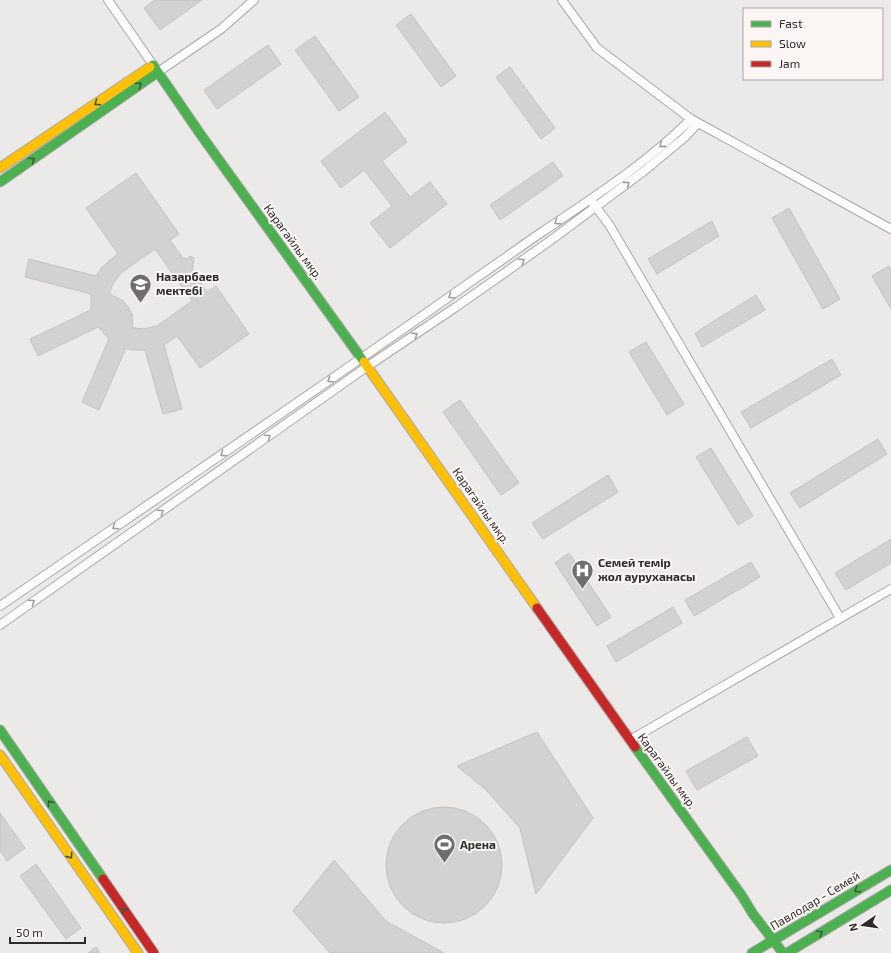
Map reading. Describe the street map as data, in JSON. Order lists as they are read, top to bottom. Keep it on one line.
{"streets":{"main road":["Карагайлы мкр.","Павлодар - Семей"]},"crossings":[["Карагайлы мкр.","Павлодар - Семей"]],"places":{"school or university":["Назарбаев мектебі"],"hospital":["Семей темір жол ауруханасы"],"sports":["Арена"]},"legend":["Fast","Slow","Jam"],"scale_bar":"50 m","north":"left"}
